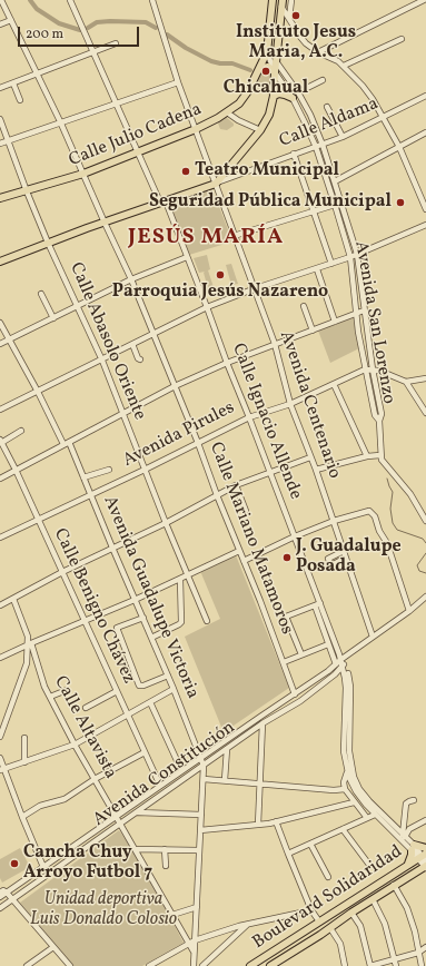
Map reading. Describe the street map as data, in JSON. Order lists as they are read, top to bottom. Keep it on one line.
{"streets":{"main road":["Calle Julio Cadena","Boulevard Solidaridad"],"street":["Calle Aldama","Avenida San Lorenzo","Calle Abasolo Oriente","Avenida Centenario","Calle Ignacio Allende","Avenida Pirules","Calle Mariano Matamoros","Avenida Guadalupe Victoria","Calle Benigno Chávez","Calle Altavista","Avenida Constitución"]},"crossings":[["Calle Aldama","Avenida San Lorenzo"],["Calle Aldama","Avenida Centenario"],["Calle Julio Cadena","Avenida San Lorenzo"],["Calle Julio Cadena","Calle Abasolo Oriente"],["Calle Julio Cadena","Avenida Centenario"],["Calle Julio Cadena","Calle Ignacio Allende"],["Calle Julio Cadena","Calle Mariano Matamoros"],["Avenida San Lorenzo","Avenida Pirules"],["Calle Abasolo Oriente","Avenida Pirules"],["Avenida Centenario","Avenida Pirules"],["Calle Ignacio Allende","Avenida Pirules"],["Calle Ignacio Allende","Avenida Constitución"],["Avenida Pirules","Calle Mariano Matamoros"],["Avenida Pirules","Avenida Guadalupe Victoria"],["Avenida Pirules","Calle Benigno Chávez"],["Calle Mariano Matamoros","Avenida Constitución"],["Avenida Guadalupe Victoria","Avenida Constitución"],["Calle Benigno Chávez","Avenida Constitución"],["Calle Altavista","Avenida Constitución"]],"districts":["JESÚS MARÍA"],"parks":["Unidad deportiva Luis Donaldo Colosio"],"places":["Instituto Jesus Maria, A.C.","Chicahual","Teatro Municipal","Seguridad Pública Municipal","Parroquia Jesús Nazareno","J. Guadalupe Posada","Cancha Chuy Arroyo Futbol 7"],"scale_bar":"200 m"}
